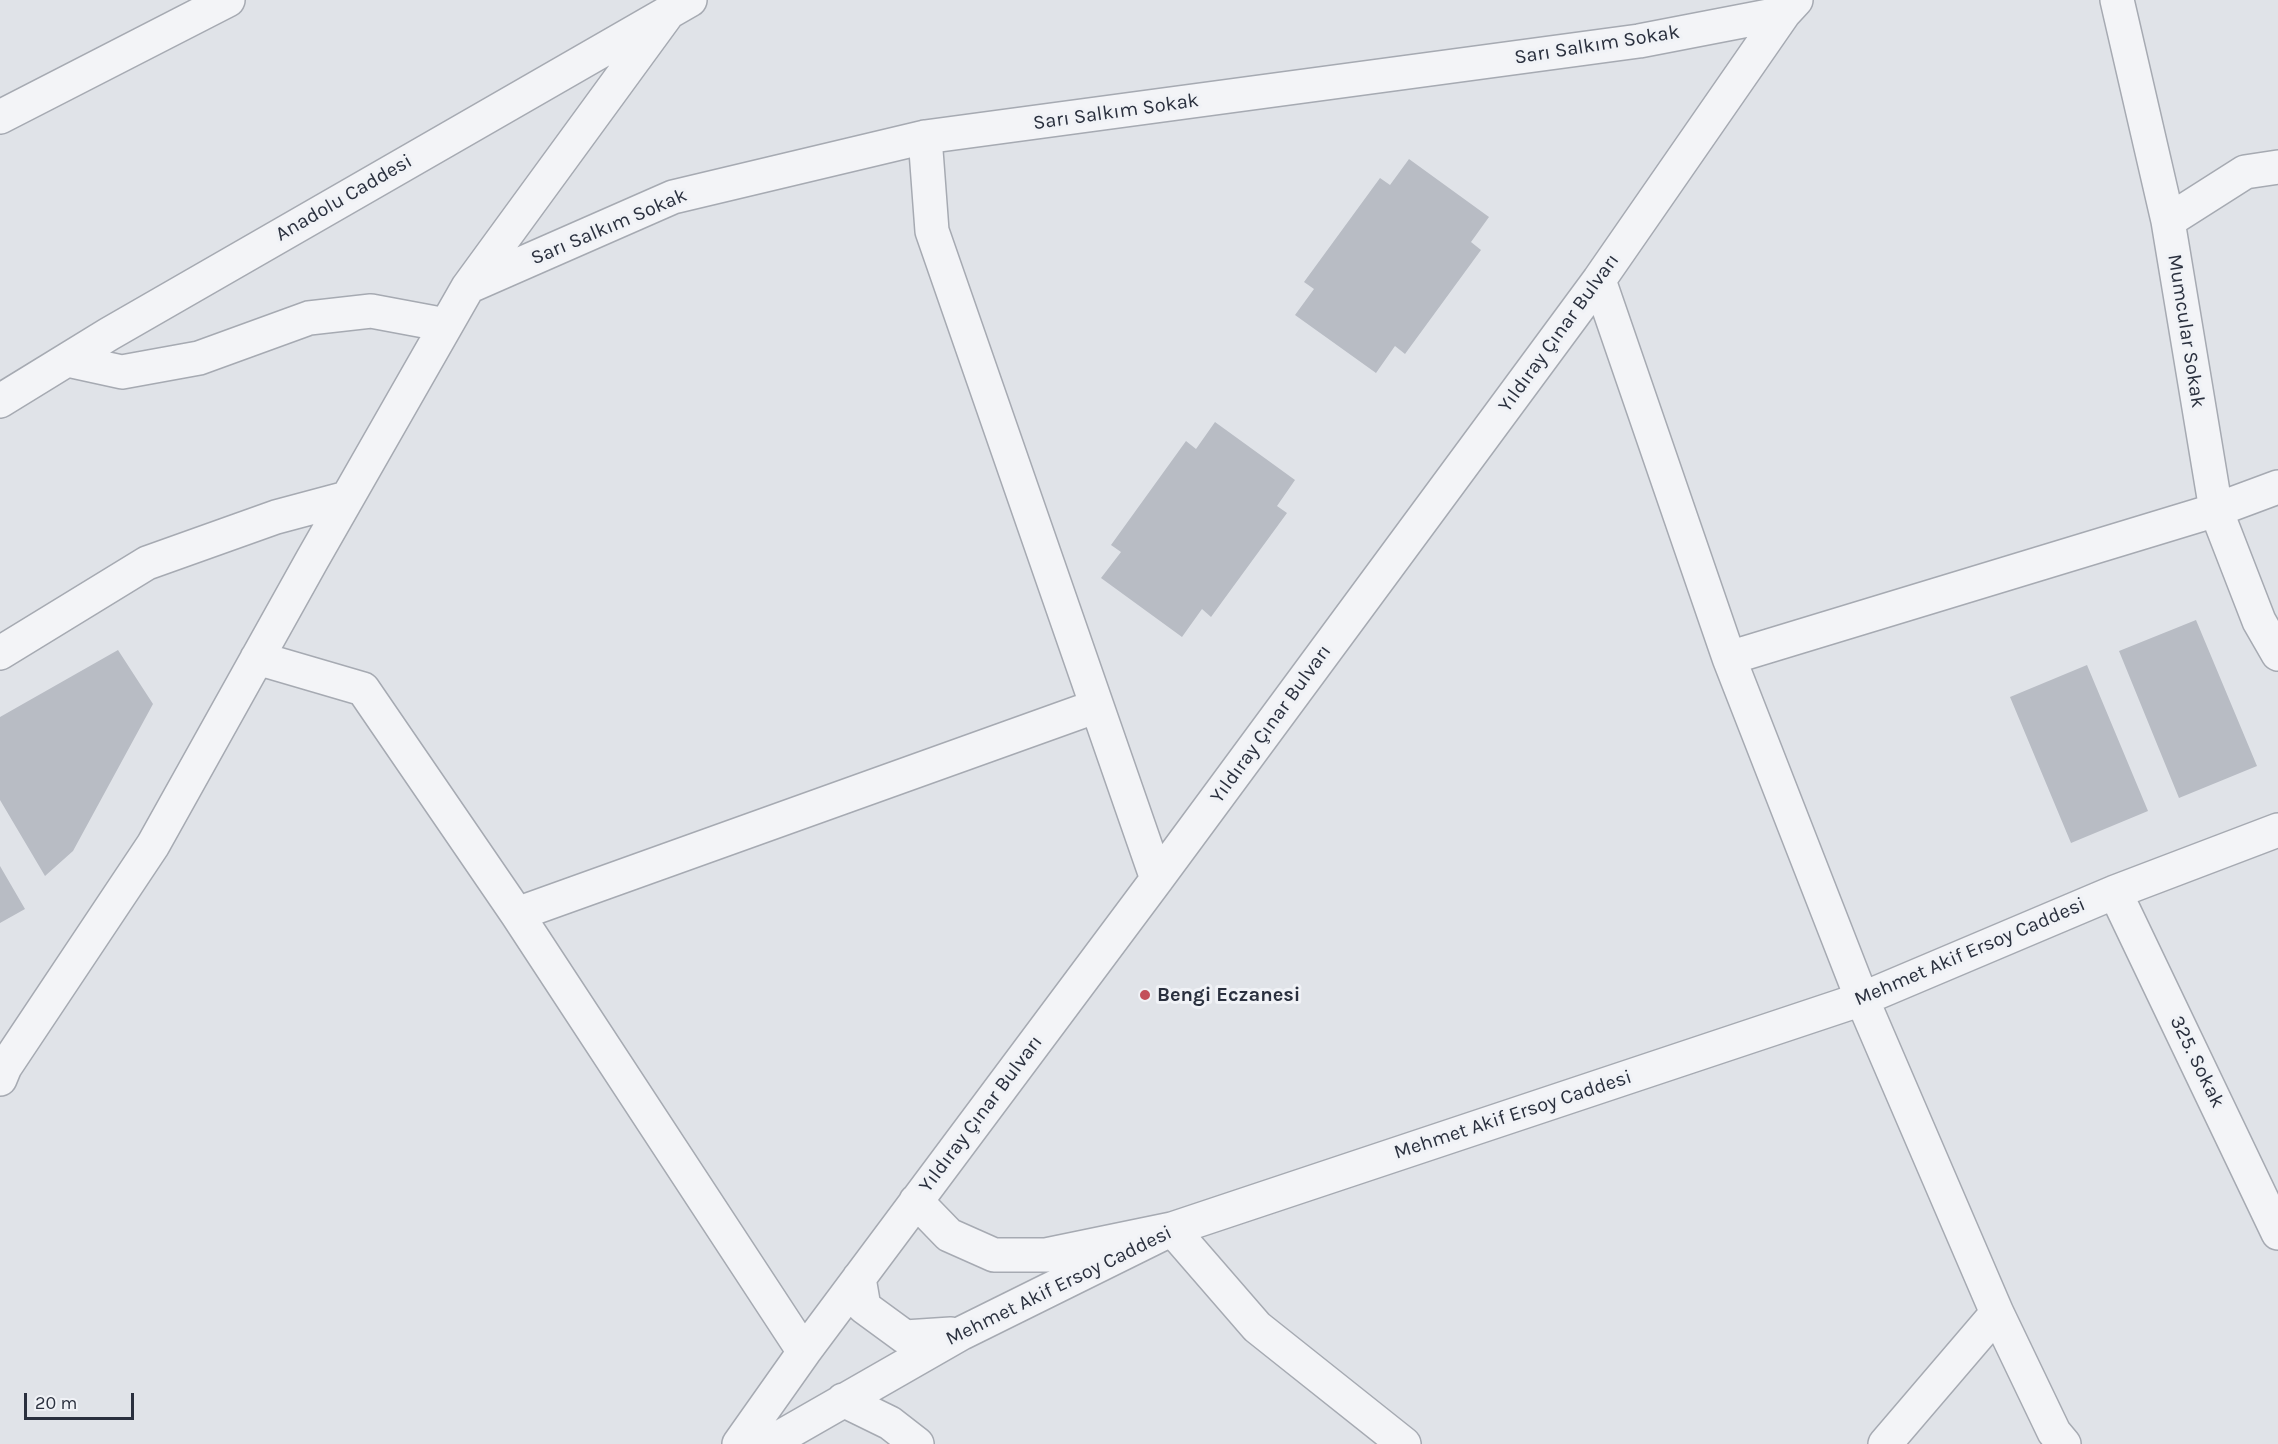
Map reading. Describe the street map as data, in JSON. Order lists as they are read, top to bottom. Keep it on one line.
{"streets":{"street":["Sarı Salkım Sokak","Anadolu Caddesi","Mumcular Sokak","Yıldıray Çınar Bulvarı","Mehmet Akif Ersoy Caddesi","325. Sokak"]},"crossings":[["Sarı Salkım Sokak","Yıldıray Çınar Bulvarı"],["Mehmet Akif Ersoy Caddesi","325. Sokak"]],"places":["Bengi Eczanesi"],"scale_bar":"20 m"}
